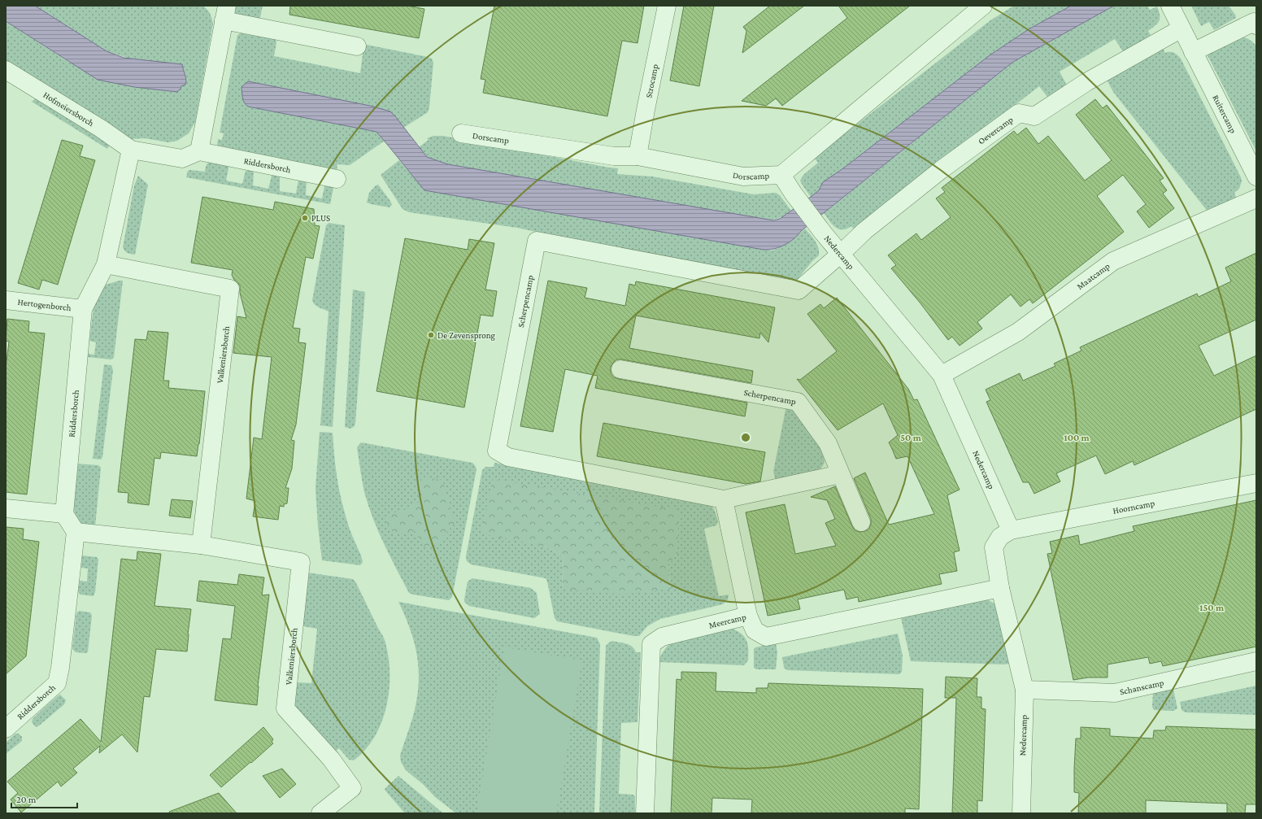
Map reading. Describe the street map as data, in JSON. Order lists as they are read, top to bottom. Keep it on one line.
{"streets":{"street":["Strocamp","Hofmeiersborch","Ruitercamp","Oevercamp","Dorscamp","Riddersborch","Nedercamp","Maatcamp","Scherpencamp","Hertogenborch","Valkeniersborch","Hoorncamp","Meercamp","Schanscamp"]},"crossings":[["Strocamp","Dorscamp"],["Hofmeiersborch","Riddersborch"],["Ruitercamp","Oevercamp"],["Oevercamp","Nedercamp"],["Oevercamp","Scherpencamp"],["Dorscamp","Nedercamp"],["Riddersborch","Hertogenborch"],["Riddersborch","Valkeniersborch"],["Nedercamp","Maatcamp"],["Nedercamp","Scherpencamp"],["Nedercamp","Hoorncamp"],["Nedercamp","Meercamp"],["Nedercamp","Schanscamp"]],"places":["PLUS","De Zevensprong"],"scale_bar":"20 m","rings":["50 m","100 m","150 m"]}
